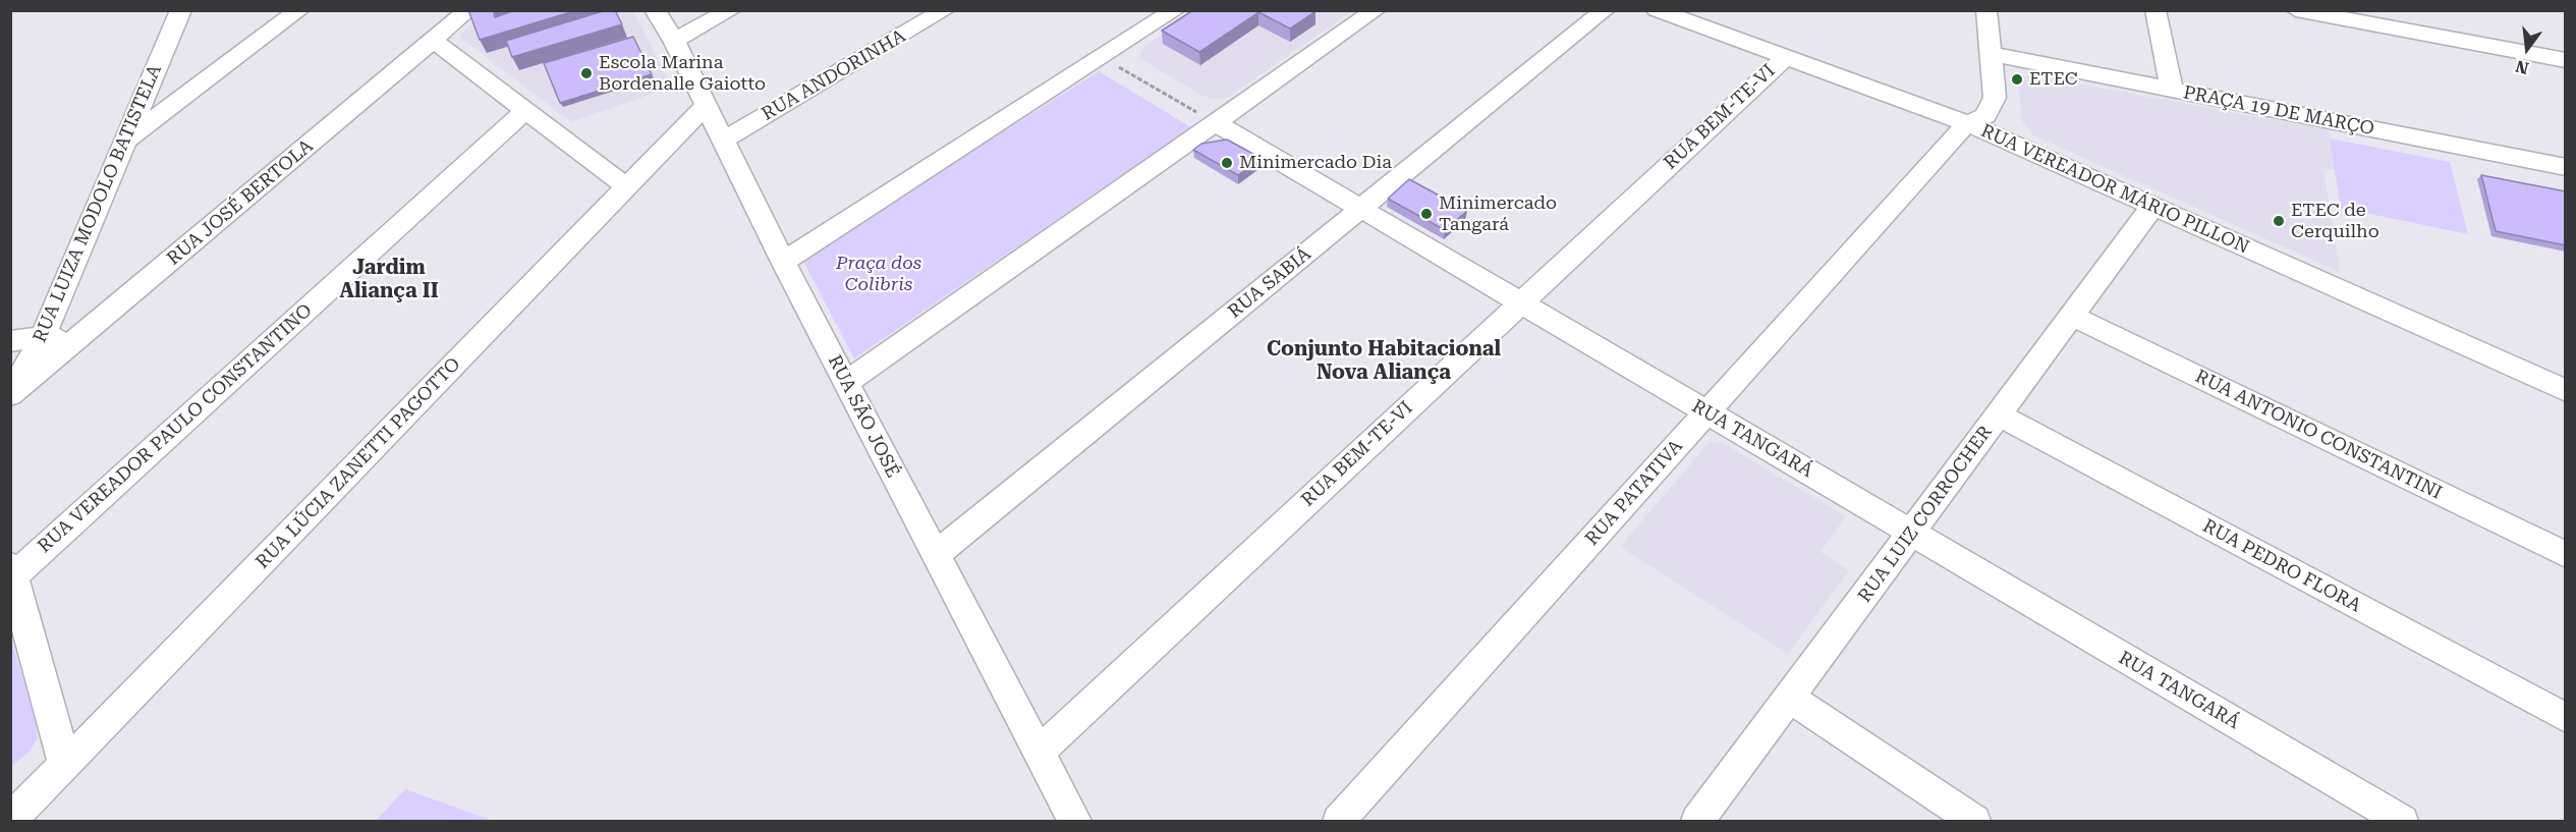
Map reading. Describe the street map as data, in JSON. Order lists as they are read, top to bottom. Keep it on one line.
{"streets":{"street":["RUA ANDORINHA","PRAÇA 19 DE MARÇO","RUA BEM-TE-VI","RUA VEREADOR MÁRIO PILLON","RUA JOSÉ BERTOLA","RUA LUIZA MODOLO BATISTELA","RUA SABIÁ","RUA SÃO JOSÉ","RUA VEREADOR PAULO CONSTANTINO","RUA ANTONIO CONSTANTINI","RUA TANGARÁ","RUA LÚCIA ZANETTI PAGOTTO","RUA PATATIVA","RUA LUIZ CORROCHER","RUA PEDRO FLORA"]},"crossings":[["RUA ANDORINHA","RUA SÃO JOSÉ"],["PRAÇA 19 DE MARÇO","RUA PATATIVA"],["RUA BEM-TE-VI","RUA VEREADOR MÁRIO PILLON"],["RUA BEM-TE-VI","RUA SÃO JOSÉ"],["RUA BEM-TE-VI","RUA TANGARÁ"],["RUA VEREADOR MÁRIO PILLON","RUA PATATIVA"],["RUA VEREADOR MÁRIO PILLON","RUA LUIZ CORROCHER"],["RUA JOSÉ BERTOLA","RUA LUIZA MODOLO BATISTELA"],["RUA SABIÁ","RUA SÃO JOSÉ"],["RUA SABIÁ","RUA TANGARÁ"],["RUA SÃO JOSÉ","RUA LÚCIA ZANETTI PAGOTTO"],["RUA ANTONIO CONSTANTINI","RUA LUIZ CORROCHER"],["RUA TANGARÁ","RUA PATATIVA"],["RUA TANGARÁ","RUA LUIZ CORROCHER"],["RUA LUIZ CORROCHER","RUA PEDRO FLORA"]],"districts":["Jardim Aliança II","Conjunto Habitacional Nova Aliança"],"parks":["Praça dos Colibris"],"places":["Escola Marina Bordenalle Gaiotto","ETEC","Minimercado Dia","Minimercado Tangará","ETEC de Cerquilho"],"north":"bottom"}
